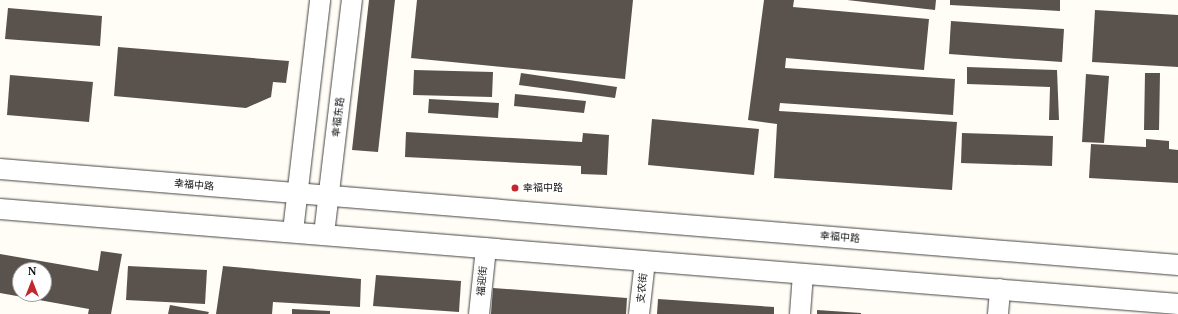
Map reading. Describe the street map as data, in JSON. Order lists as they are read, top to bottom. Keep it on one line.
{"streets":{"street":["幸福东路","幸福中路","福迎街","支农街"]},"crossings":[["幸福东路","幸福中路"]],"places":["幸福中路"],"north":"top"}
